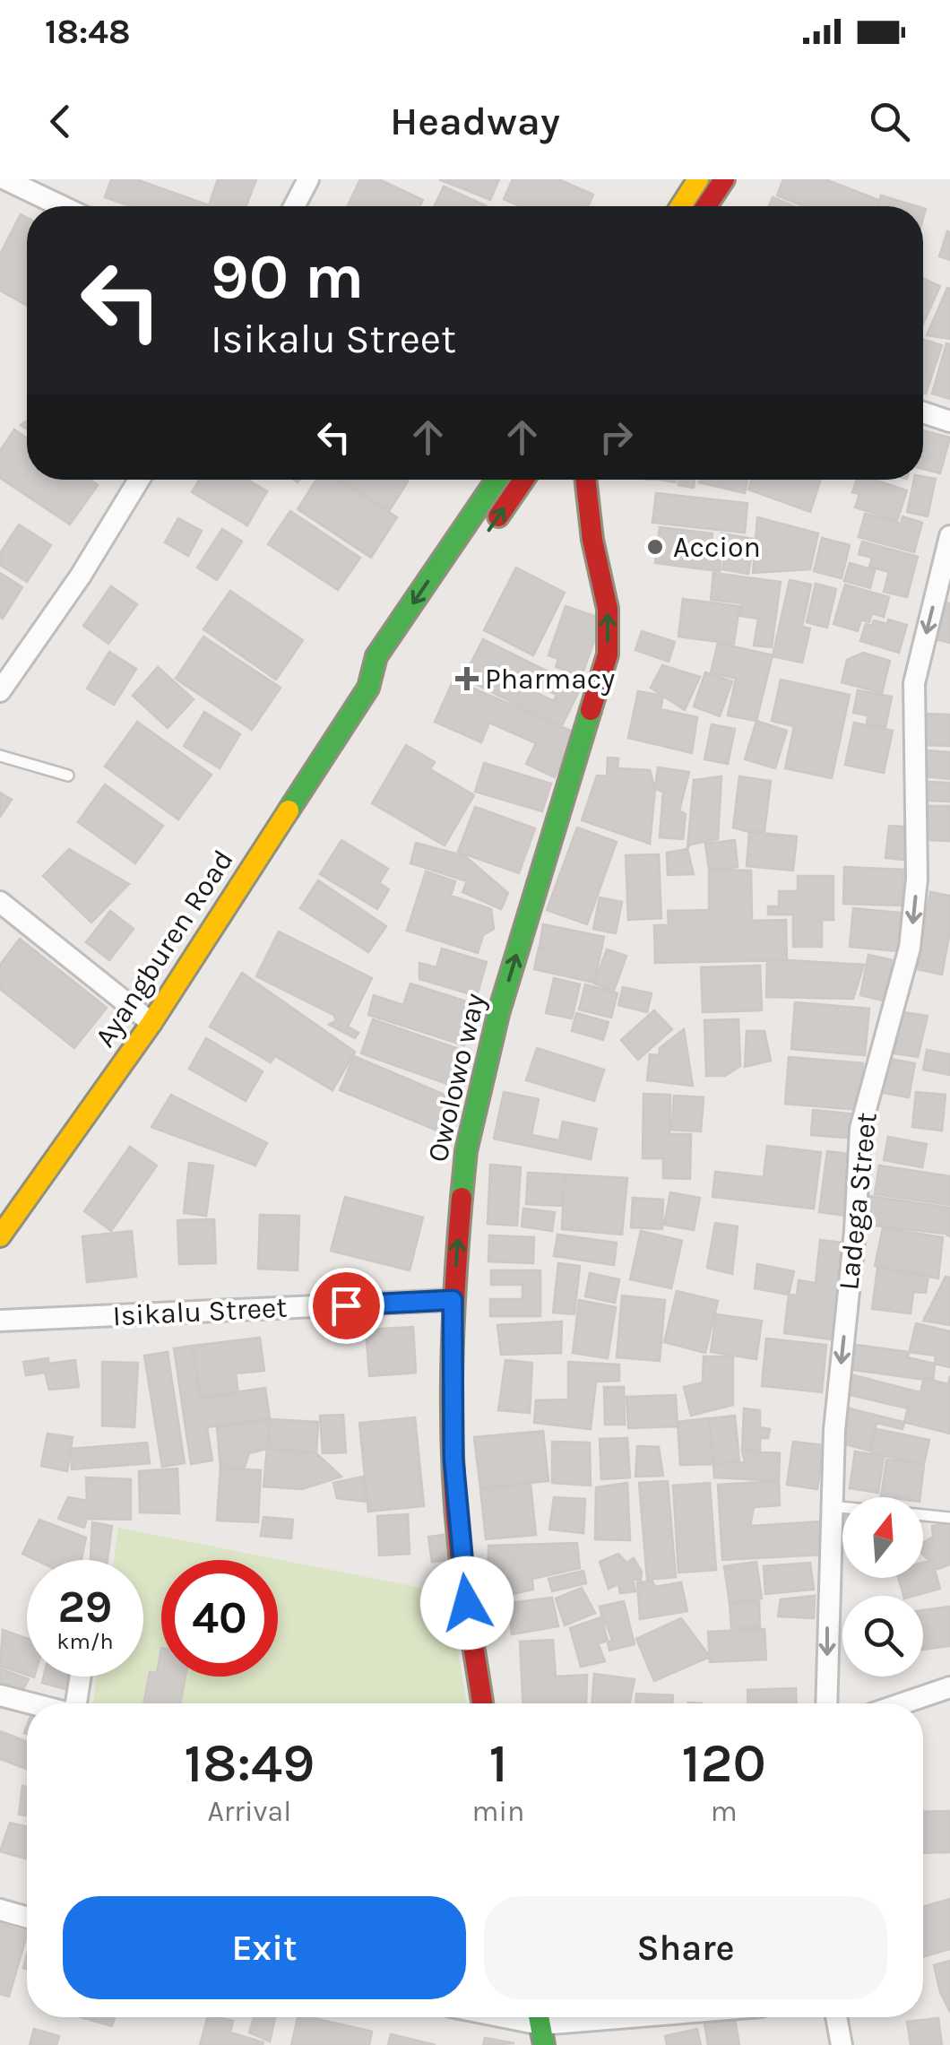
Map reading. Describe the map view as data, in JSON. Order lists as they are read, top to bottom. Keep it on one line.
{"streets":{"street":["Ayangburen Road","Owolowo way","Ladega Street","Isikalu Street"]},"crossings":[["Owolowo way","Isikalu Street"]],"one_way":["Owolowo way","Ladega Street"],"places":{"other":["Accion"],"health":["Pharmacy"]},"north":"top","page":{"status":"18:48","header":"Headway","turn":["90 m","Isikalu Street"],"speed":"29 km/h","limit":"40","eta":["18:49","Arrival","1","min","120","m"],"buttons":["Exit","Share"]}}
